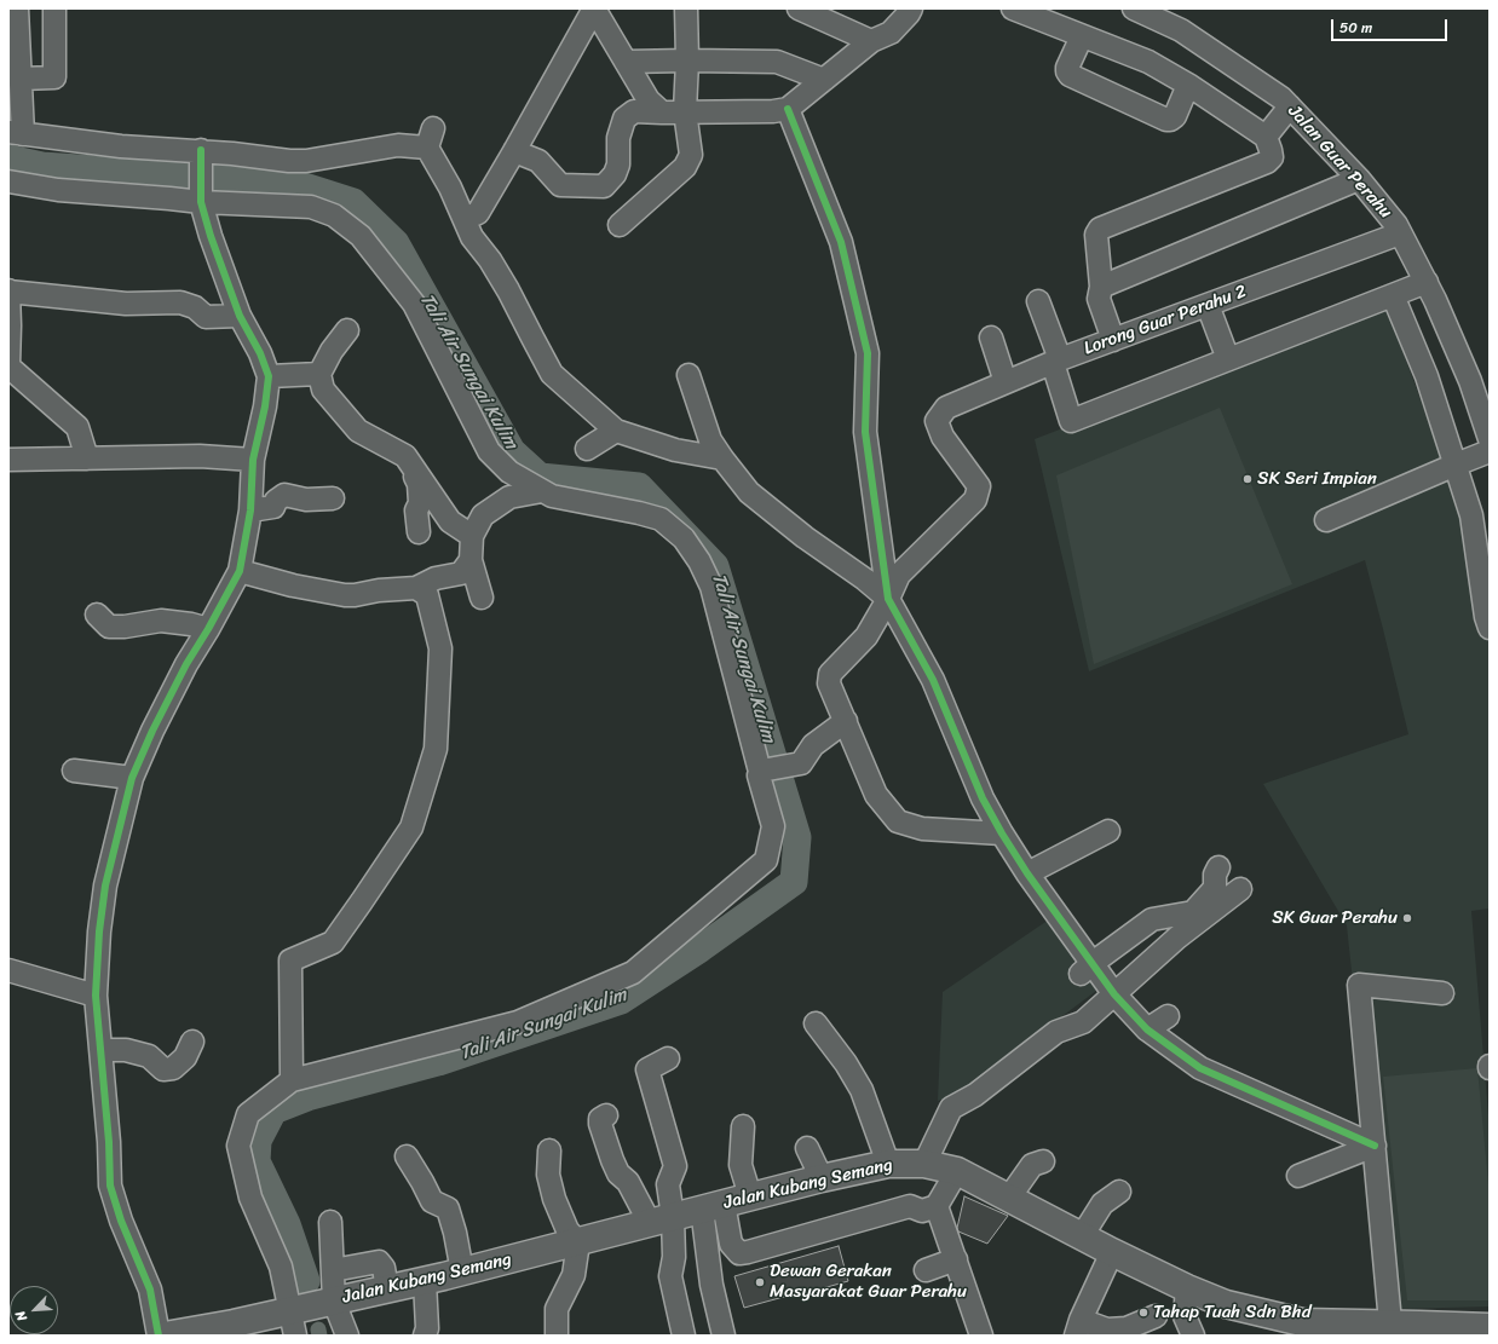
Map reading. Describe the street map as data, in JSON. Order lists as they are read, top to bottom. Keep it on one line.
{"streets":{"main road":["Jalan Kubang Semang"],"street":["Jalan Guar Perahu","Lorong Guar Perahu 2"]},"crossings":[["Jalan Guar Perahu","Lorong Guar Perahu 2"]],"water":["Tali Air Sungai Kulim"],"places":["SK Seri Impian","SK Guar Perahu","Dewan Gerakan Masyarakat Guar Perahu","Tahap Tuah Sdn Bhd"],"scale_bar":"50 m","north":"bottom left"}
